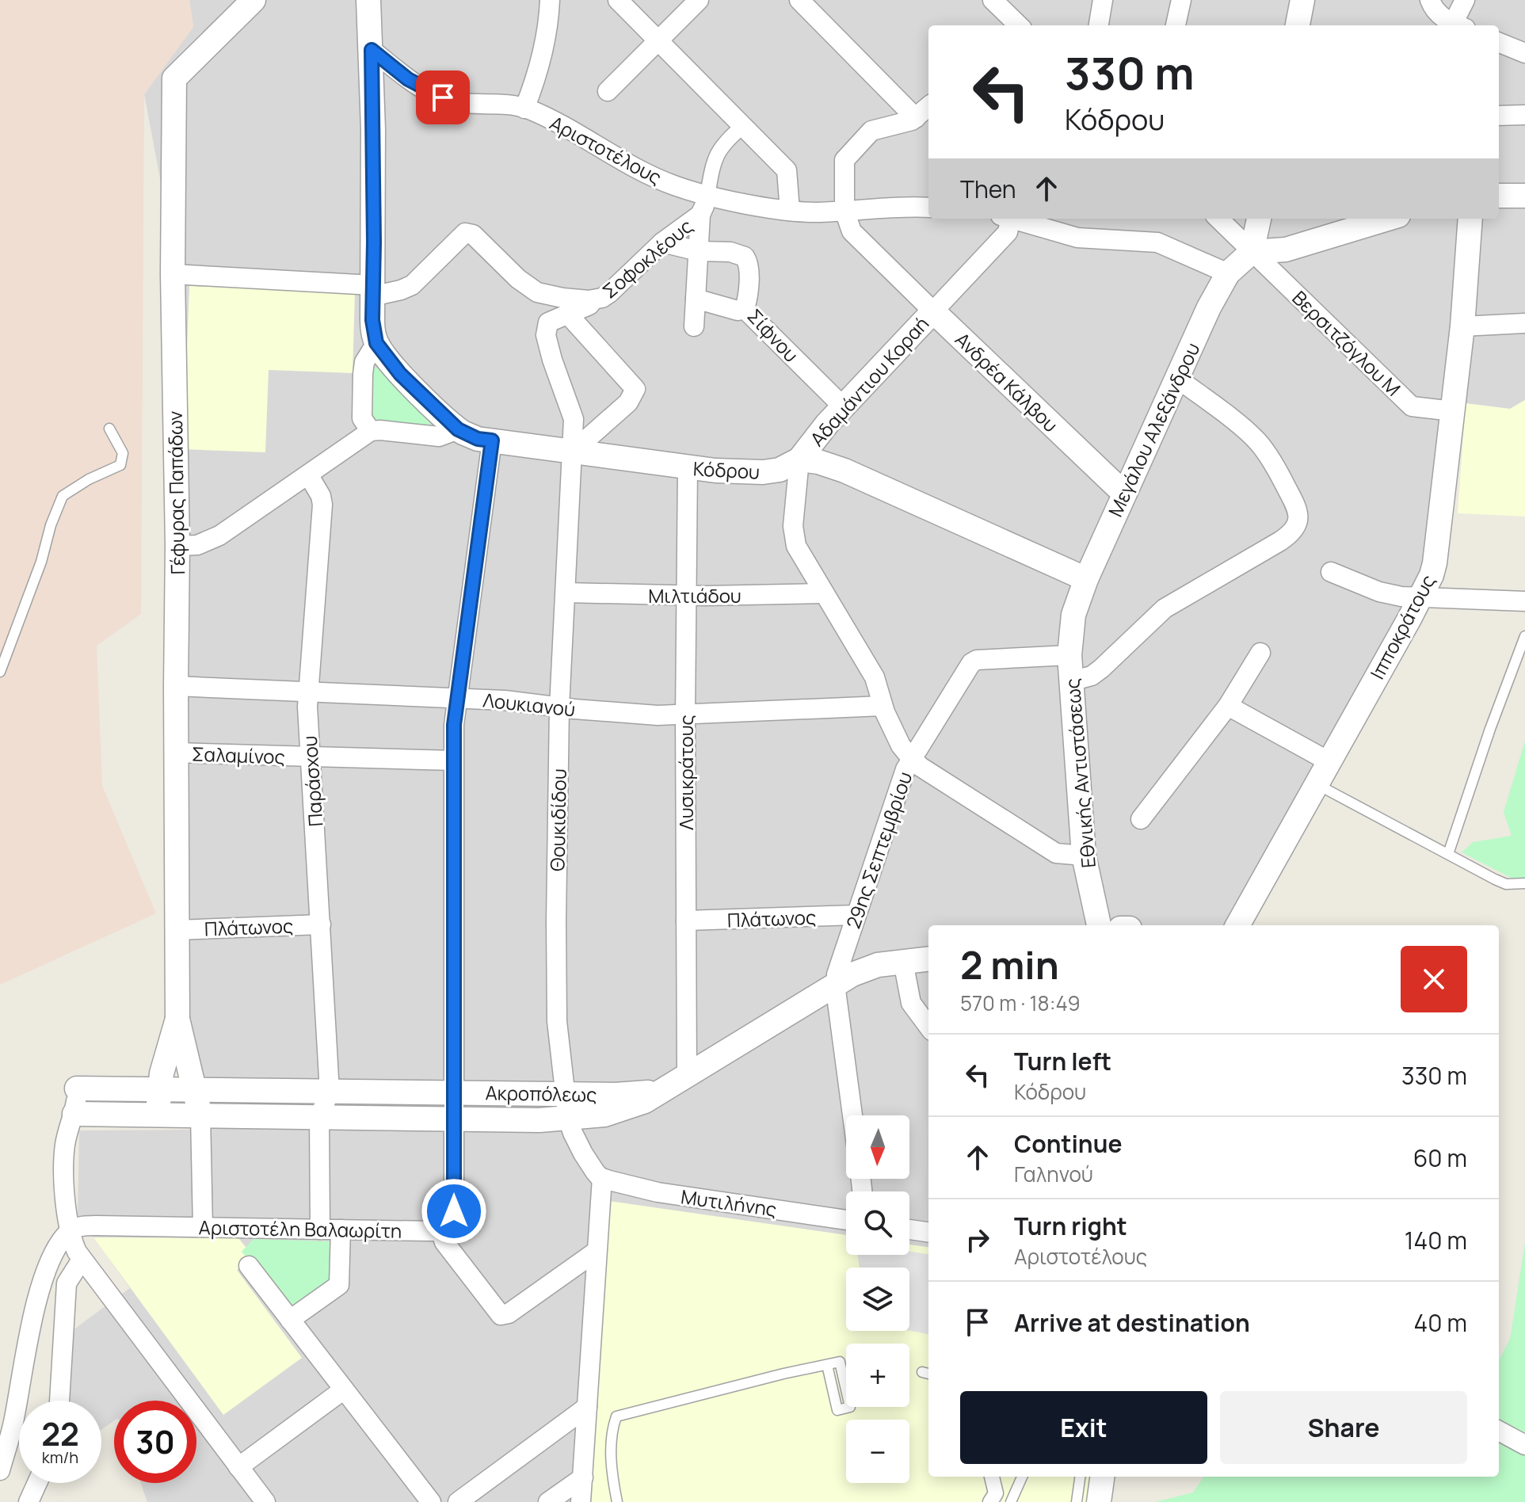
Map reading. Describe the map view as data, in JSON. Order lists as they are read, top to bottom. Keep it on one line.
{"streets":{"street":["Αριστοτέλους","Σοφοκλέους","Σίφνου","Βερσιτζόγλου Μ","Αδαμάντιου Κοραή","Ανδρέα Κάλβου","Μεγάλου Αλεξάνδρου","Κόδρου","Γέφυρας Παπάδων","Μιλτιάδου","Ιπποκράτους","Λουκιανού","Σαλαμίνος","Λυσικράτους","Εθνικής Αντιστάσεως","Παράσχου","Θουκιδίδου","29ης Σεπτεμβρίου","Πλάτωνος","Ακροπόλεως","Μυτιλήνης","Αριστοτέλη Βαλαωρίτη"]},"crossings":[["Αριστοτέλους","Σοφοκλέους"],["Αριστοτέλους","Ανδρέα Κάλβου"],["Σοφοκλέους","Σίφνου"],["Σίφνου","Αδαμάντιου Κοραή"],["Βερσιτζόγλου Μ","Μεγάλου Αλεξάνδρου"],["Βερσιτζόγλου Μ","Ιπποκράτους"],["Αδαμάντιου Κοραή","Ανδρέα Κάλβου"],["Αδαμάντιου Κοραή","Κόδρου"],["Αδαμάντιου Κοραή","Μιλτιάδου"],["Αδαμάντιου Κοραή","Λουκιανού"],["Αδαμάντιου Κοραή","Εθνικής Αντιστάσεως"],["Αδαμάντιου Κοραή","29ης Σεπτεμβρίου"],["Ανδρέα Κάλβου","Μεγάλου Αλεξάνδρου"],["Μεγάλου Αλεξάνδρου","Εθνικής Αντιστάσεως"],["Μεγάλου Αλεξάνδρου","29ης Σεπτεμβρίου"],["Κόδρου","Λυσικράτους"],["Κόδρου","Θουκιδίδου"],["Γέφυρας Παπάδων","Λουκιανού"],["Γέφυρας Παπάδων","Σαλαμίνος"],["Γέφυρας Παπάδων","Πλάτωνος"],["Μιλτιάδου","Λυσικράτους"],["Μιλτιάδου","Θουκιδίδου"],["Λουκιανού","Λυσικράτους"],["Λουκιανού","Παράσχου"],["Λουκιανού","Θουκιδίδου"],["Σαλαμίνος","Παράσχου"],["Λυσικράτους","Πλάτωνος"],["Λυσικράτους","Ακροπόλεως"],["Εθνικής Αντιστάσεως","29ης Σεπτεμβρίου"],["Παράσχου","Πλάτωνος"],["Παράσχου","Ακροπόλεως"],["Θουκιδίδου","Ακροπόλεως"],["Θουκιδίδου","Μυτιλήνης"],["29ης Σεπτεμβρίου","Πλάτωνος"],["29ης Σεπτεμβρίου","Ακροπόλεως"]],"north":"bottom","page":{"turn":["330 m","Κόδρου"],"then":"Then","heading":["2 min","570 m · 18:49"],"list":[{"name":"Turn left","note":"Κόδρου","value":"330 m"},{"name":"Continue","note":"Γαληνού","value":"60 m"},{"name":"Turn right","note":"Αριστοτέλους","value":"140 m"},{"name":"Arrive at destination","value":"40 m"}],"map_buttons":["+","−"],"buttons":["Exit","Share"],"speed":"22 km/h","limit":"30"}}
